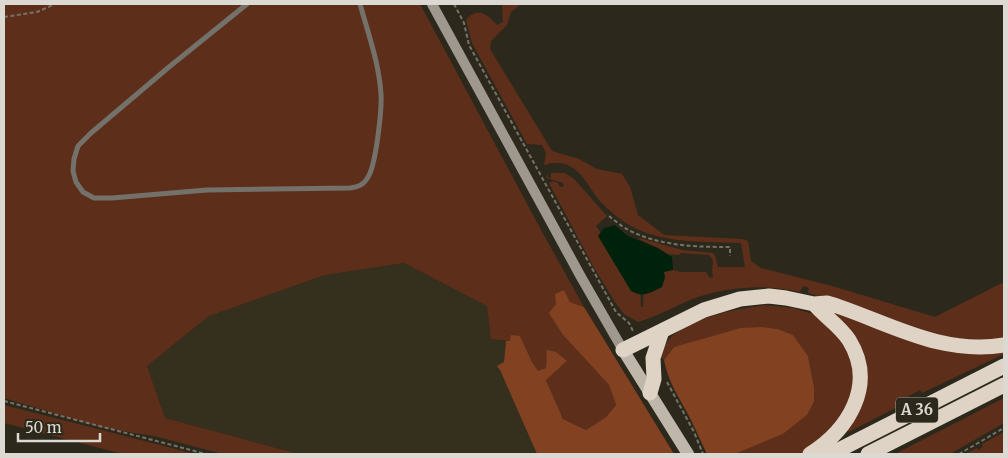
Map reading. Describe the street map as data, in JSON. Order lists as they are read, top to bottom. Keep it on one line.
{"streets":{"highway":["A 36"]},"scale_bar":"50 m"}
